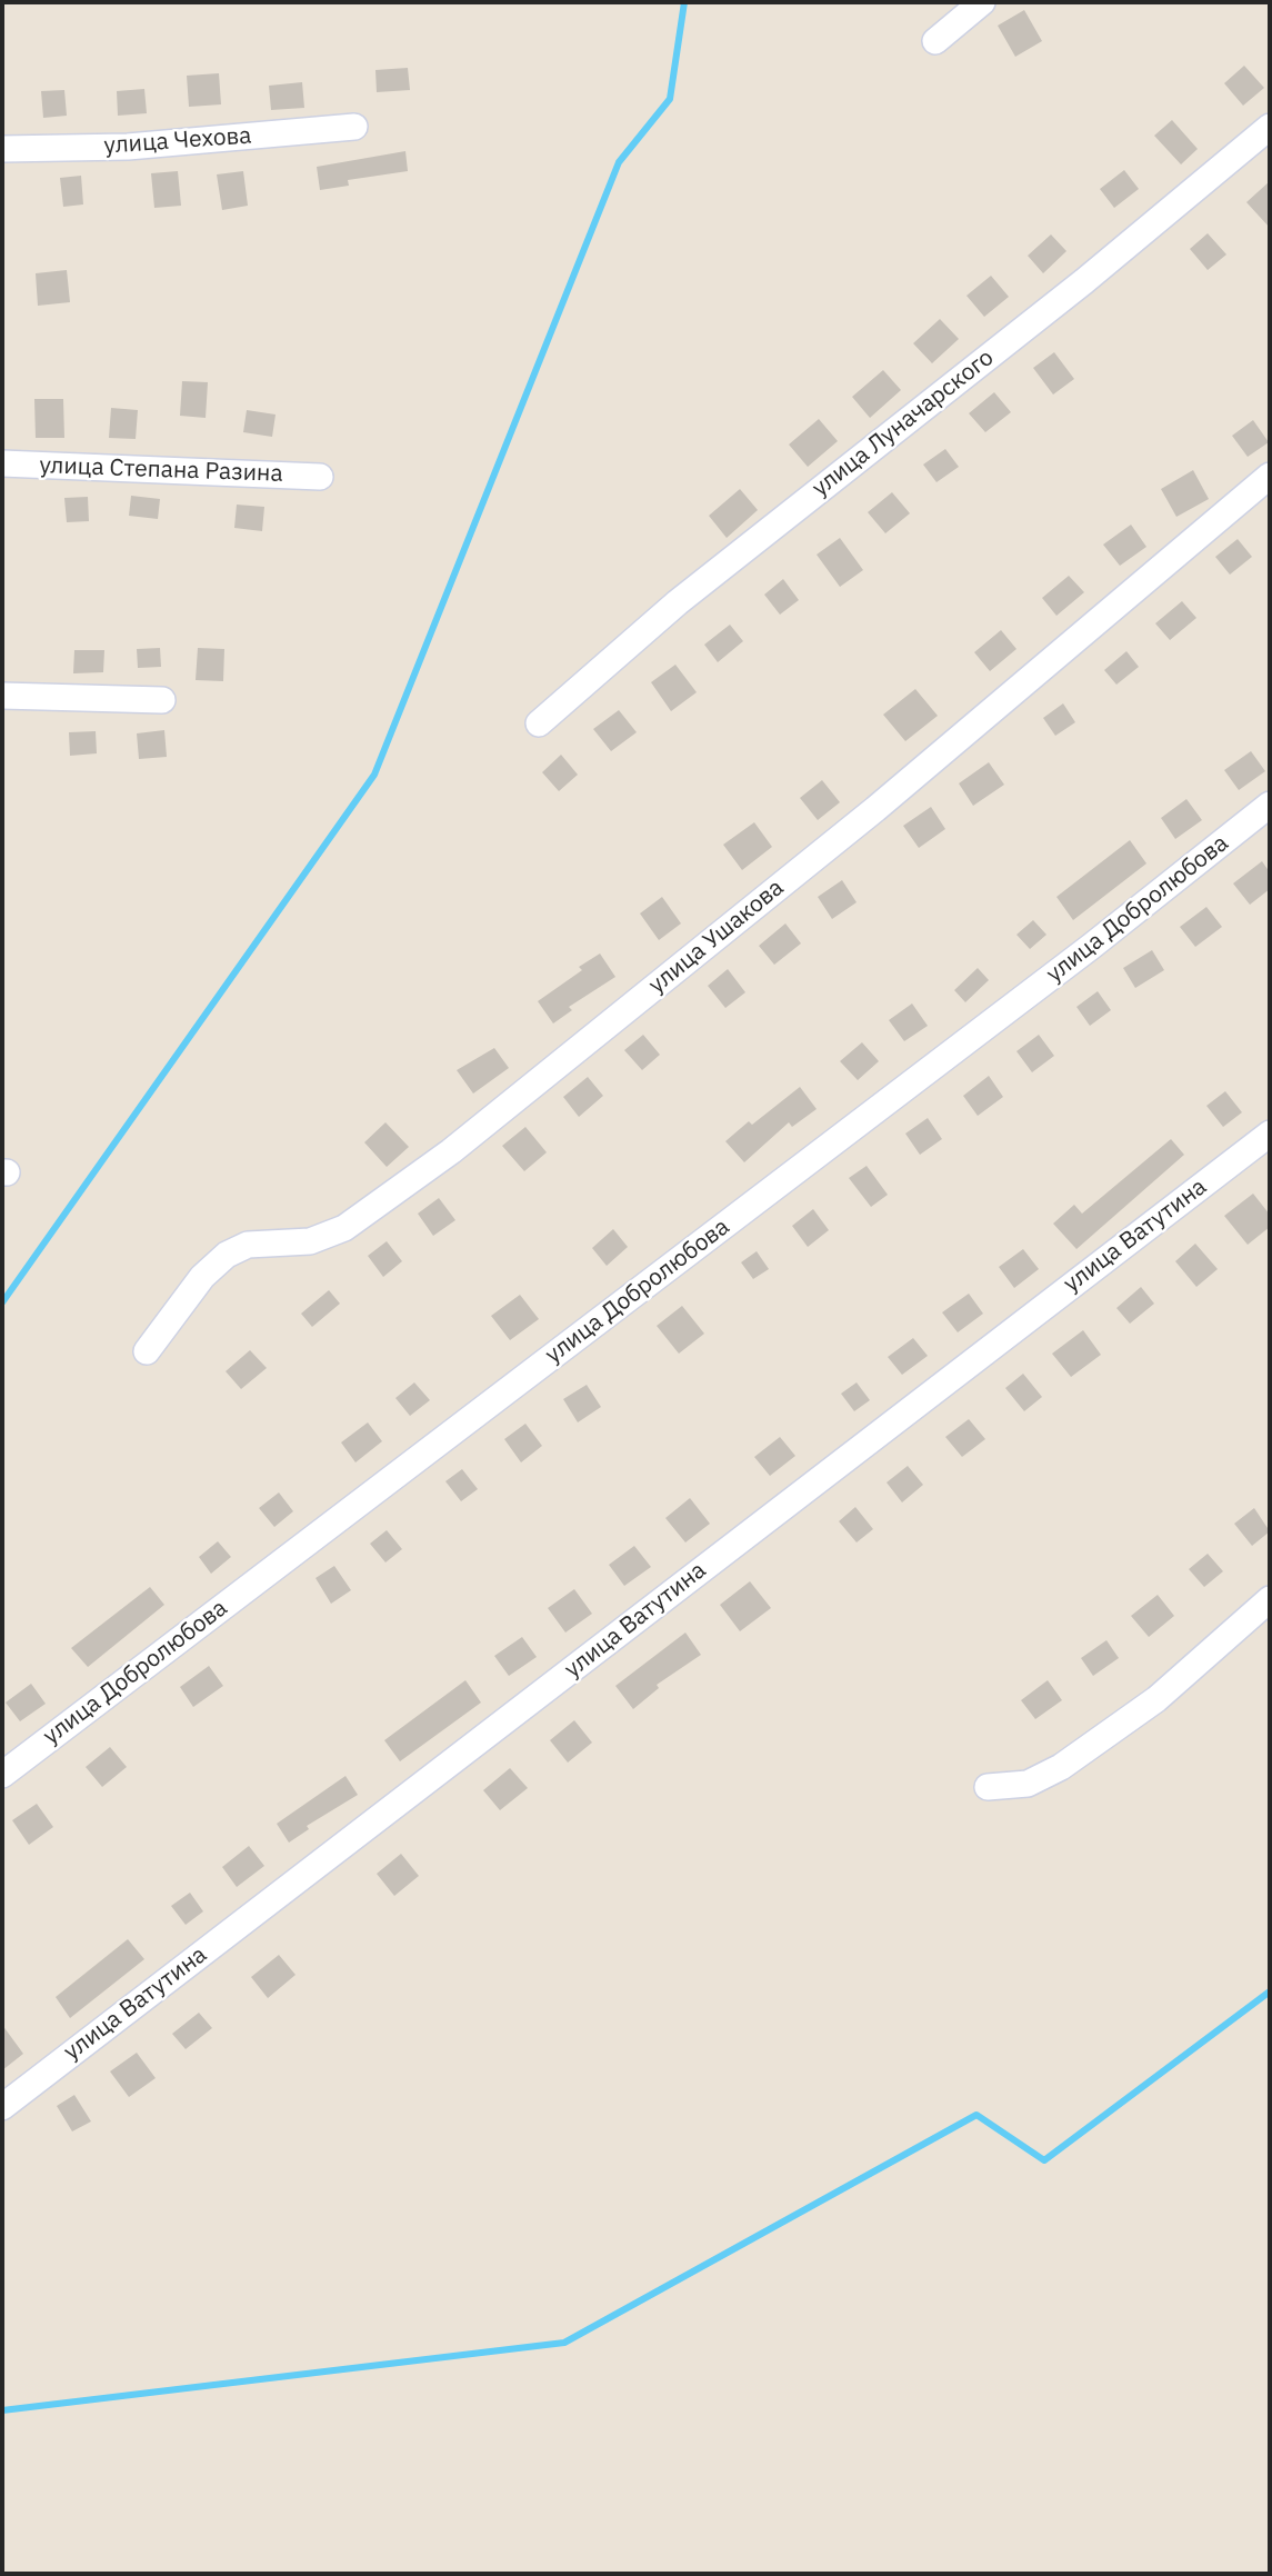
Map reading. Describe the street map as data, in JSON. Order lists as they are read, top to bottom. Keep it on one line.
{"streets":{"street":["улица Чехова","улица Луначарского","улица Степана Разина","улица Добролюбова","улица Ушакова","улица Ватутина"]}}
